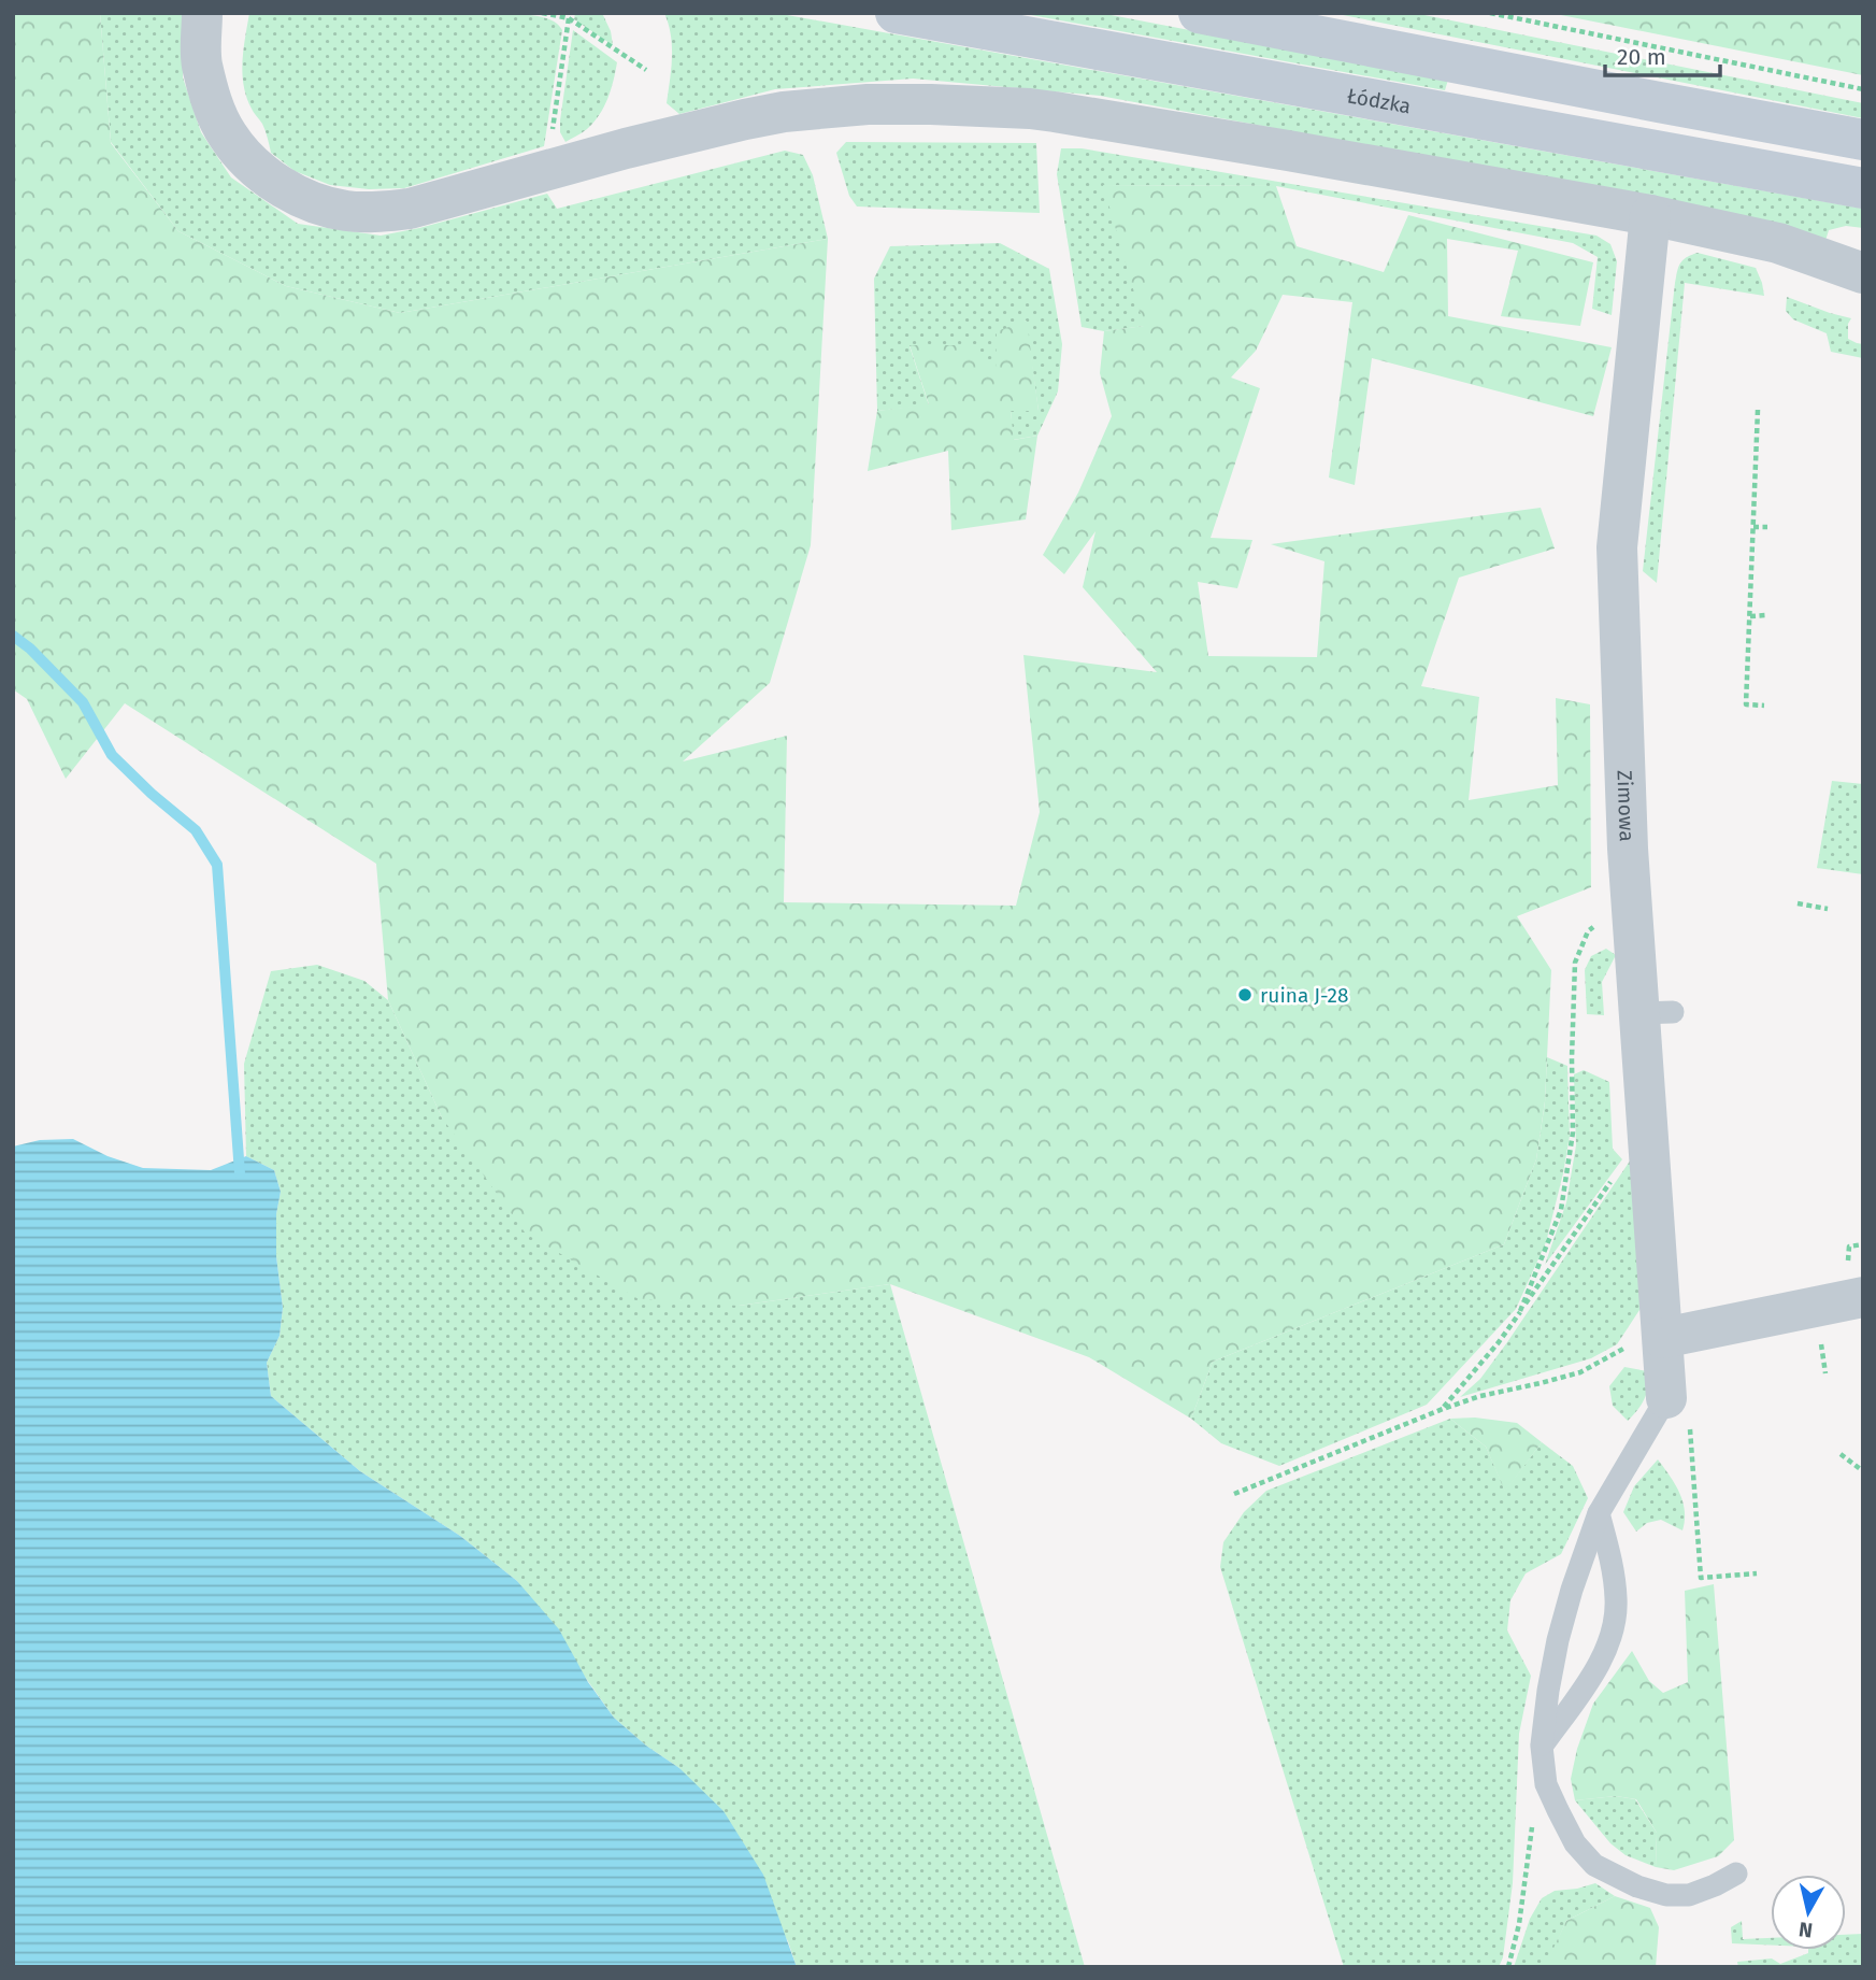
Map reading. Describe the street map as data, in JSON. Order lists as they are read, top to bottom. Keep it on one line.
{"streets":{"main road":["Łódzka"],"street":["Zimowa"]},"places":["ruina J-28"],"scale_bar":"20 m","north":"bottom"}
